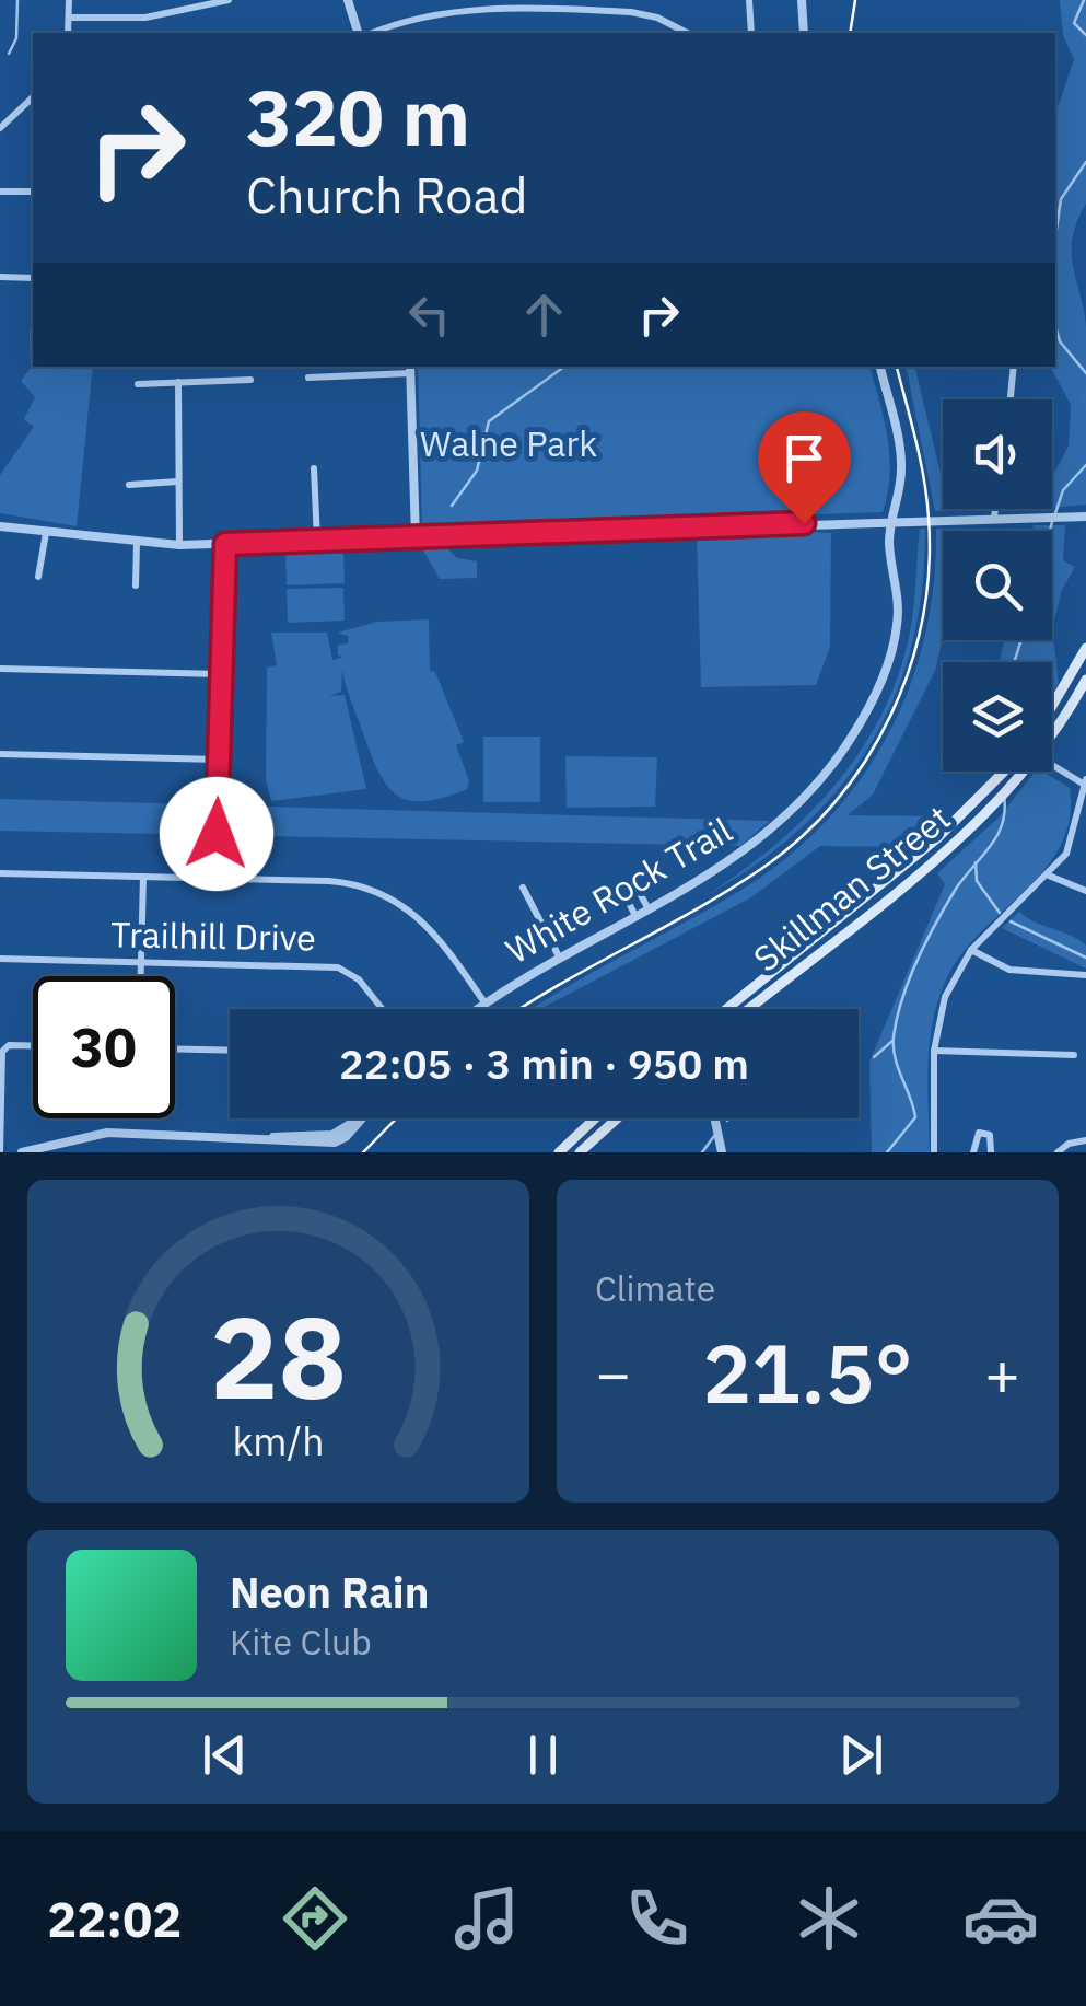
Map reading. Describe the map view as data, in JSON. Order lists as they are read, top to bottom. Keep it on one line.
{"streets":{"main road":["Skillman Street"],"street":["White Rock Trail","Trailhill Drive"]},"parks":["Walne Park"],"page":{"turn":["320 m","Church Road"],"limit":"30","trip":"22:05 · 3 min · 950 m","tile":"Climate","heat":["−","21.5°","+"],"song":["Neon Rain","Kite Club"],"tabs":"22:02","gauge":["28","km/h"]}}
